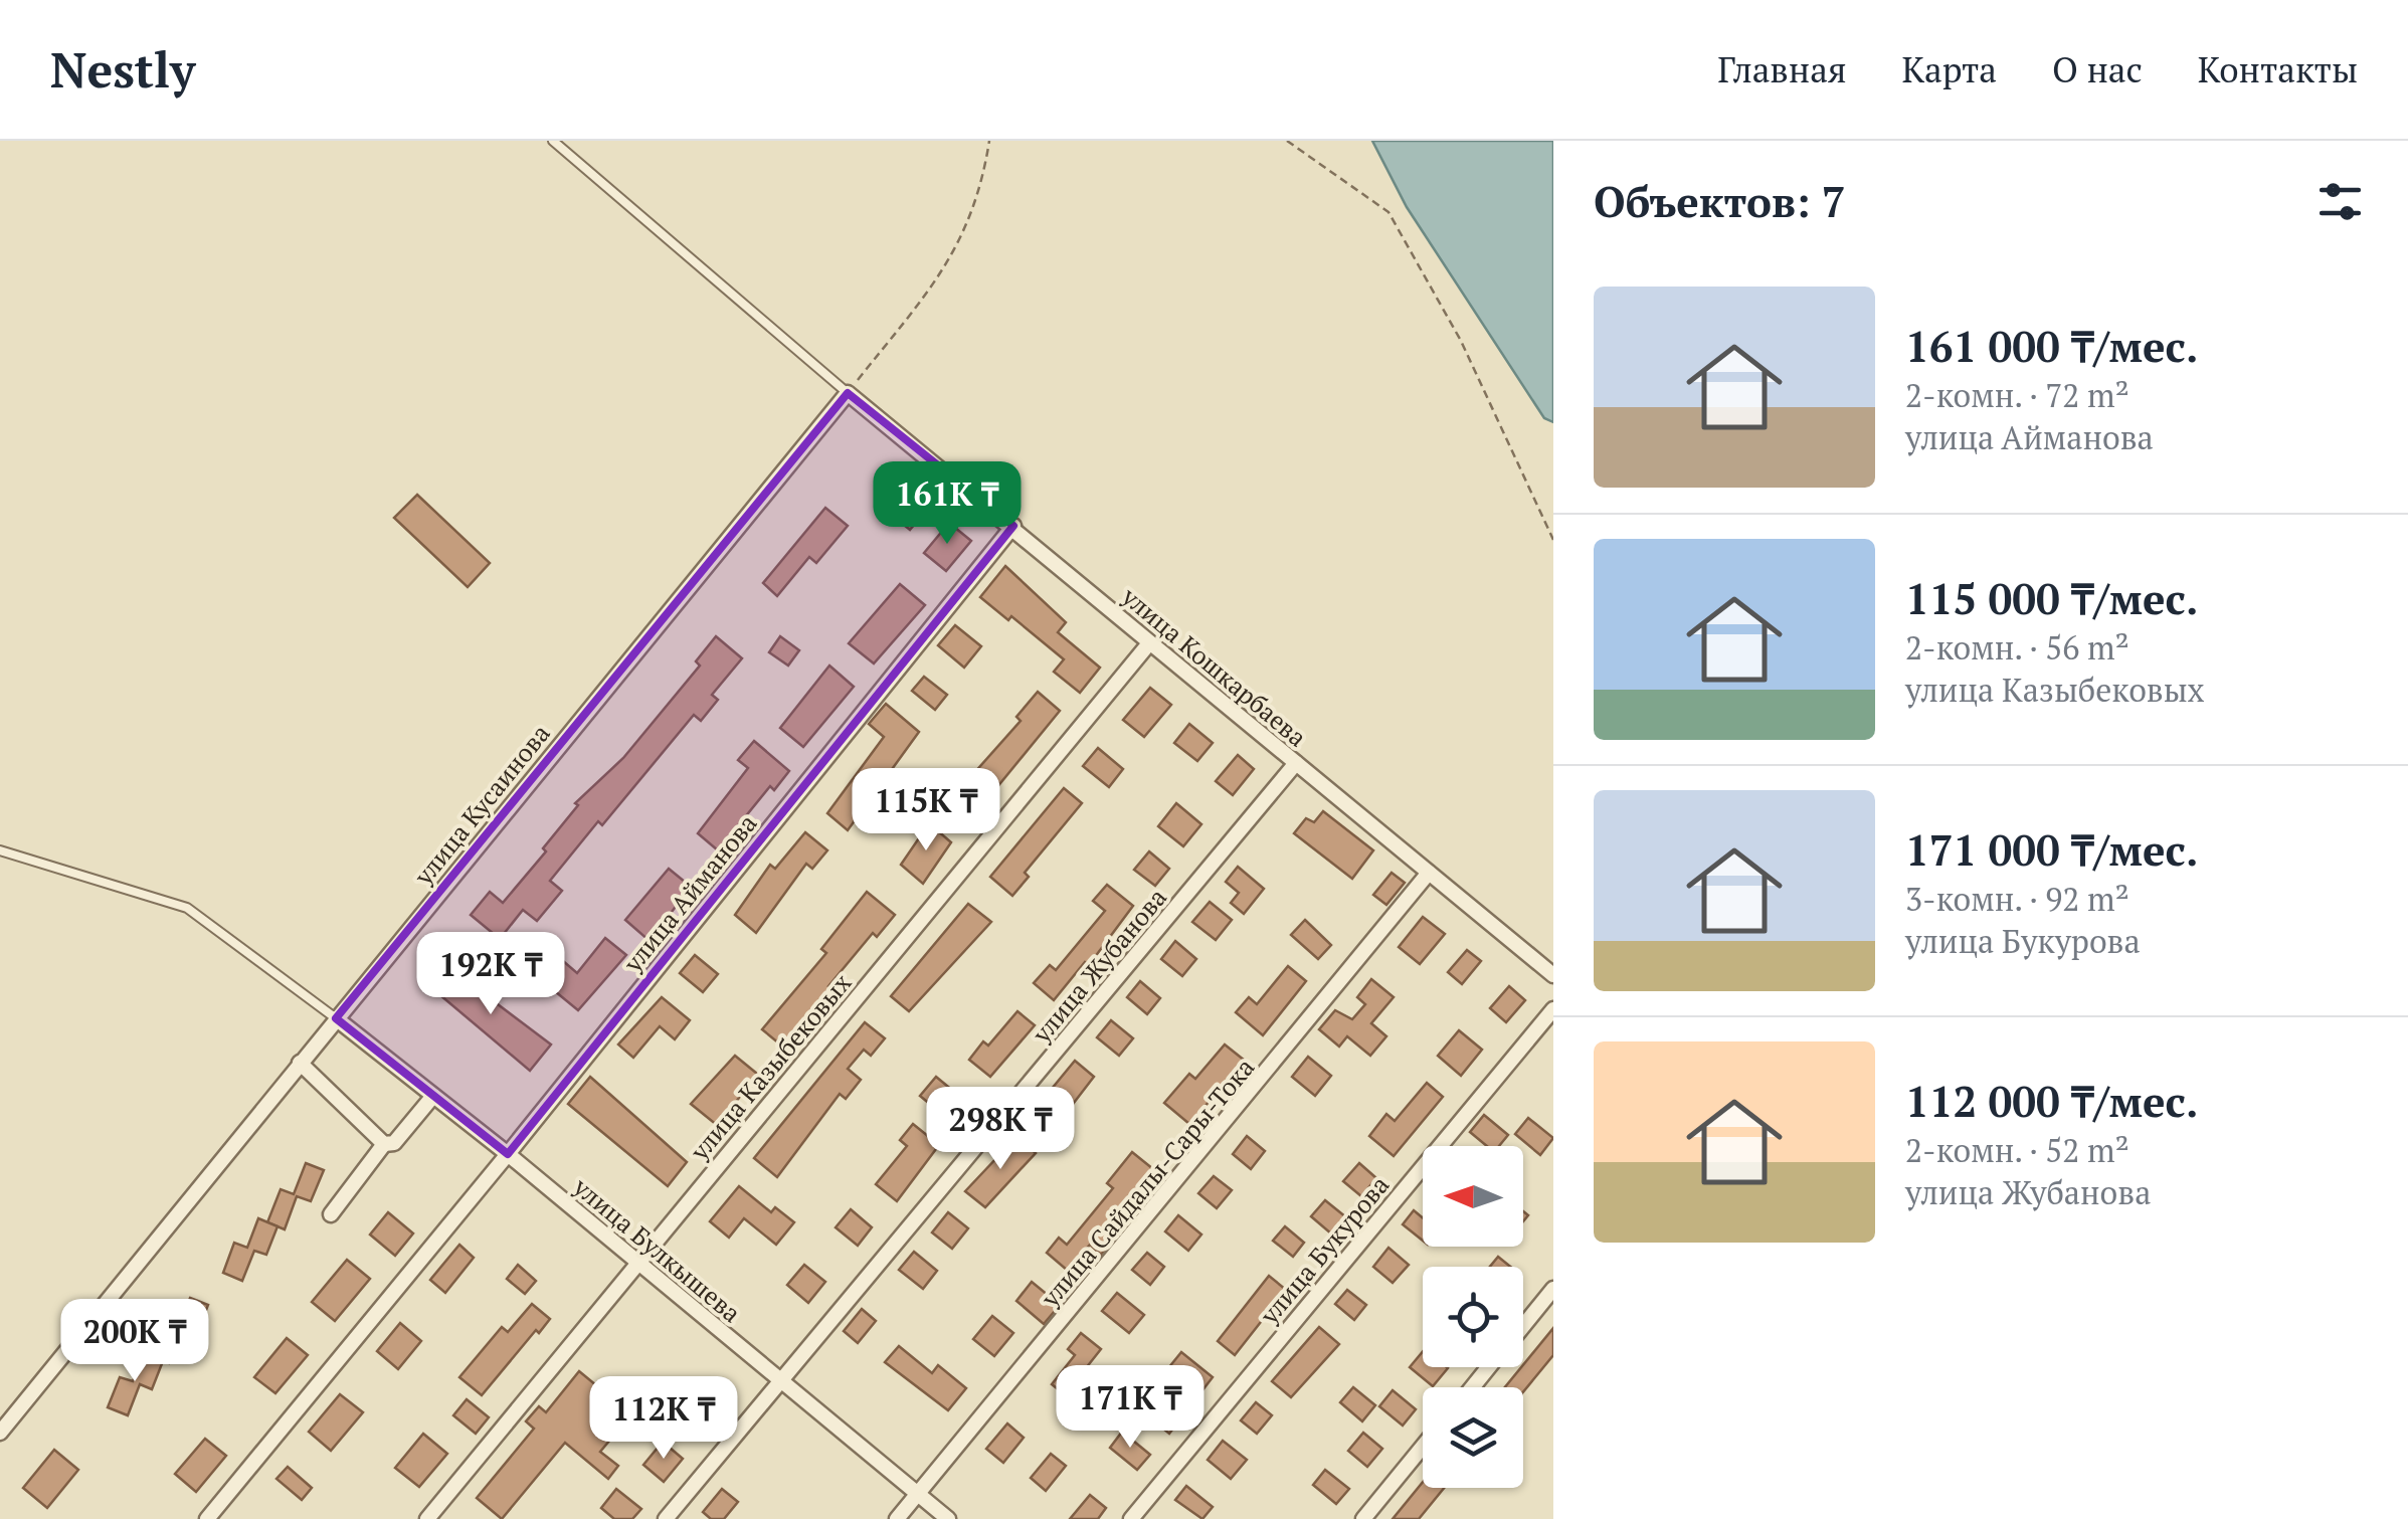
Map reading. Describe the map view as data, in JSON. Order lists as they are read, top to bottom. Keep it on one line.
{"streets":{"street":["улица Кошкарбаева","улица Кусаинова","улица Айманова","улица Жубанова","улица Казыбековых","улица Сайдалы-Сары-Тока","улица Булкышева","улица Букурова"]},"crossings":[["улица Кошкарбаева","улица Кусаинова"],["улица Кошкарбаева","улица Айманова"],["улица Кошкарбаева","улица Жубанова"],["улица Кошкарбаева","улица Казыбековых"],["улица Кошкарбаева","улица Сайдалы-Сары-Тока"],["улица Кусаинова","улица Булкышева"],["улица Айманова","улица Булкышева"],["улица Жубанова","улица Булкышева"],["улица Казыбековых","улица Булкышева"],["улица Сайдалы-Сары-Тока","улица Булкышева"]],"north":"left","page":{"header":"Nestly","nav":["Главная","Карта","О нас","Контакты"],"heading":"Объектов: 7","list":[{"name":"161 000 ₸/мес.","note":"2-комн. · 72 m² · улица Айманова"},{"name":"115 000 ₸/мес.","note":"2-комн. · 56 m² · улица Казыбековых"},{"name":"171 000 ₸/мес.","note":"3-комн. · 92 m² · улица Букурова"},{"name":"112 000 ₸/мес.","note":"2-комн. · 52 m² · улица Жубанова"}],"price":["161K ₸","115K ₸","192K ₸","298K ₸","200K ₸","171K ₸","112K ₸"]}}
